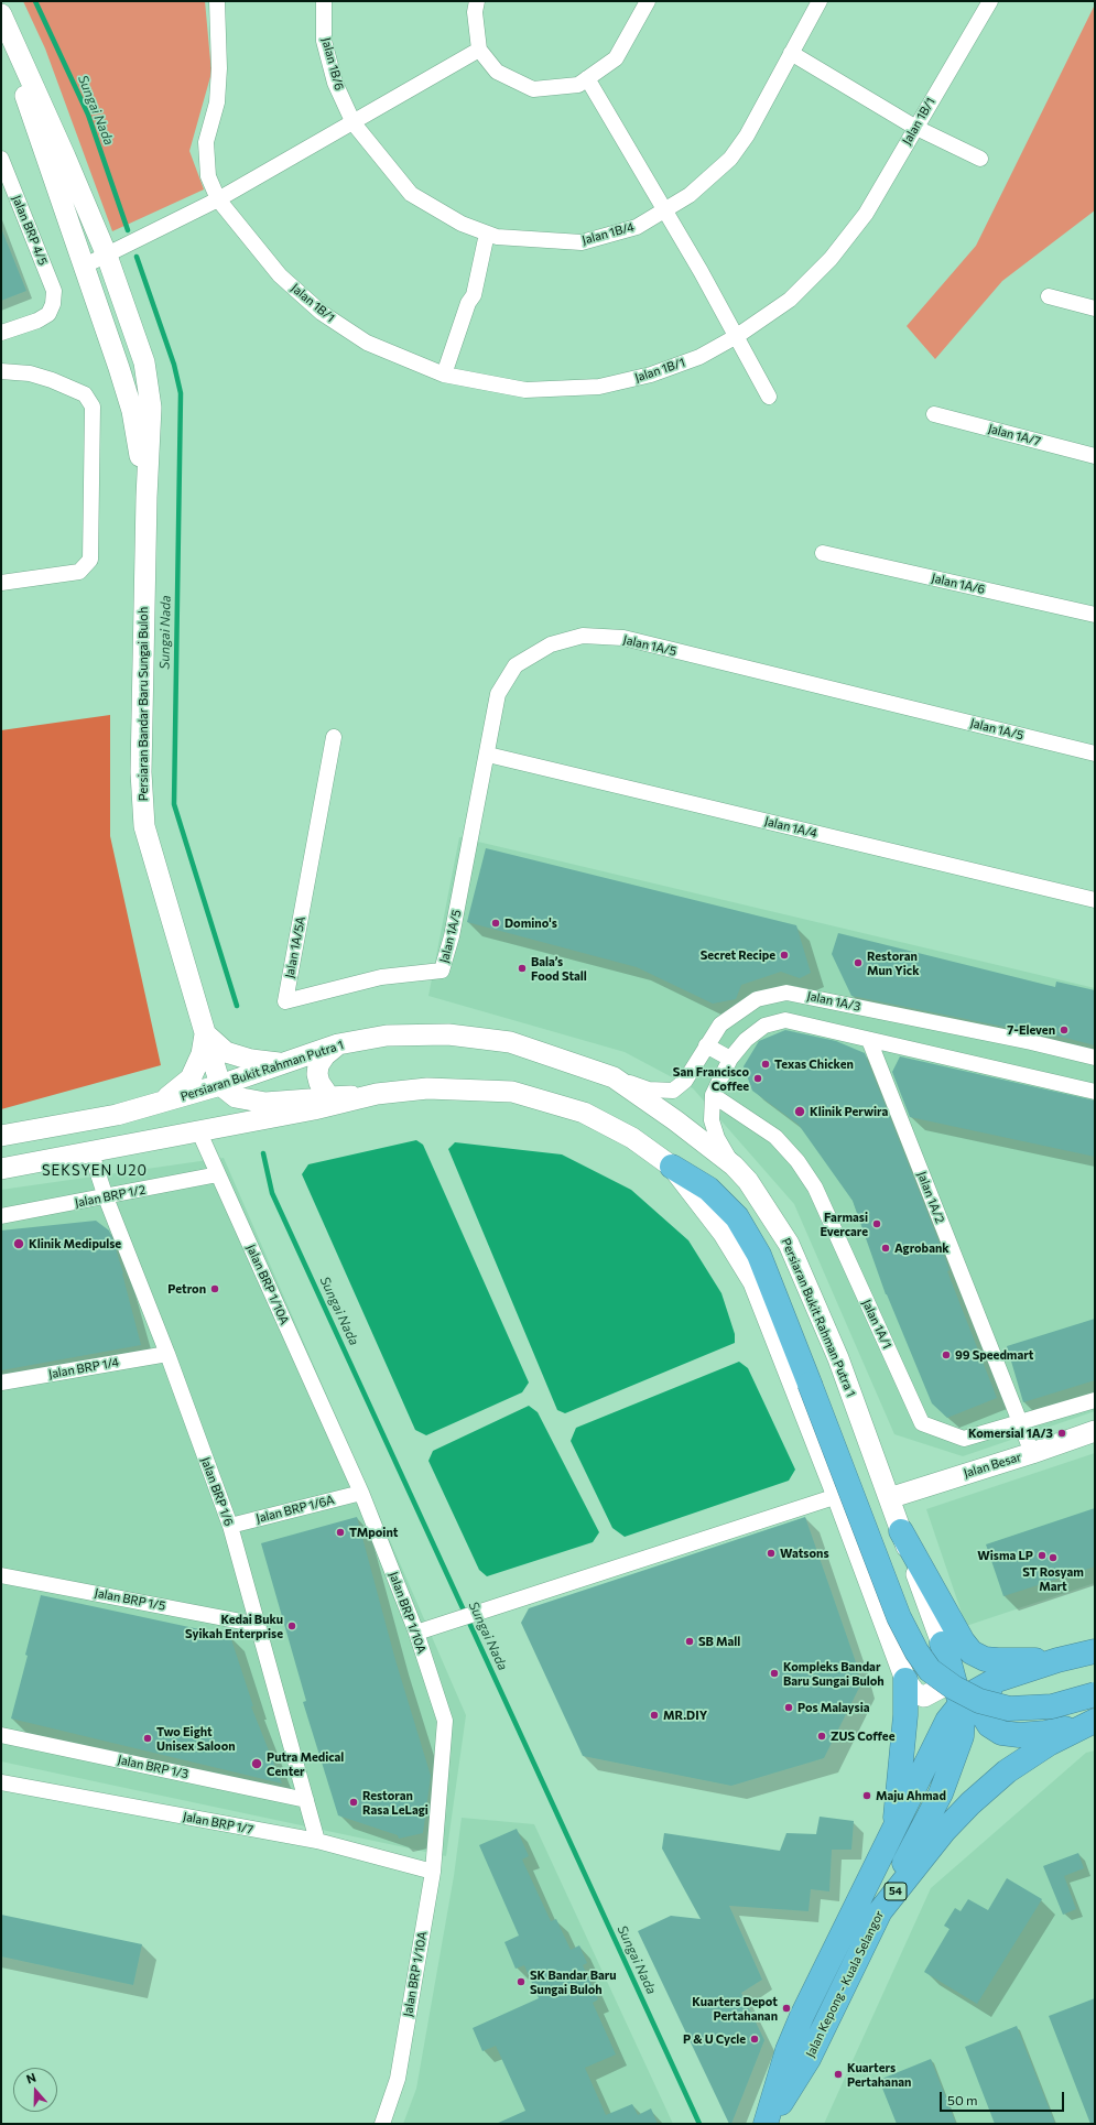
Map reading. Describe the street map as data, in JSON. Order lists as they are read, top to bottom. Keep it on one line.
{"streets":{"highway":["54","Jalan Kepong - Kuala Selangor"],"main road":["Persiaran Bandar Baru Sungai Buloh","Persiaran Bukit Rahman Putra 1","Jalan Besar"],"street":["Jalan 1B/6","Jalan 1B/1","Jalan BRP 4/5","Jalan 1B/4","Jalan 1A/7","Jalan 1A/6","Jalan 1A/5","Jalan 1A/4","Jalan 1A/5A","Jalan 1A/3","Jalan BRP 1/2","Jalan 1A/2","Jalan BRP 1/10A","Jalan 1A/1","Jalan BRP 1/4","Jalan BRP 1/6","Jalan BRP 1/6A","Jalan BRP 1/5","Jalan BRP 1/3","Jalan BRP 1/7"]},"crossings":[["Jalan 1B/6","Jalan 1B/4"],["Jalan 1A/5","Jalan 1A/4"],["Jalan 1A/5","Jalan 1A/5A"],["Persiaran Bandar Baru Sungai Buloh","Persiaran Bukit Rahman Putra 1"],["Jalan 1A/3","Persiaran Bukit Rahman Putra 1"],["Persiaran Bukit Rahman Putra 1","Jalan Besar"],["Jalan BRP 1/2","Jalan BRP 1/10A"],["Jalan BRP 1/2","Jalan BRP 1/6"],["Jalan 1A/2","Jalan 1A/1"],["Jalan 1A/2","Jalan Besar"],["Jalan BRP 1/10A","Jalan BRP 1/6A"],["Jalan BRP 1/10A","Jalan BRP 1/7"],["Jalan BRP 1/4","Jalan BRP 1/6"],["Jalan BRP 1/6","Jalan BRP 1/6A"],["Jalan BRP 1/6","Jalan BRP 1/5"],["Jalan BRP 1/6","Jalan BRP 1/3"],["Jalan BRP 1/6","Jalan BRP 1/7"],["54","Jalan Kepong - Kuala Selangor"]],"districts":["SEKSYEN U20"],"water":["Sungai Nada"],"places":["Domino's","Secret Recipe","Restoran Mun Yick","Bala’s Food Stall","7-Eleven","Texas Chicken","San Francisco Coffee","Klinik Perwira","Farmasi Evercare","Klinik Medipulse","Agrobank","Petron","99 Speedmart","Komersial 1A/3","TMpoint","Watsons","Wisma LP","ST Rosyam Mart","Kedai Buku Syikah Enterprise","SB Mall","Kompleks Bandar Baru Sungai Buloh","Pos Malaysia","MR.DIY","ZUS Coffee","Two Eight Unisex Saloon","Putra Medical Center","Maju Ahmad","Restoran Rasa LeLagi","SK Bandar Baru Sungai Buloh","Kuarters Depot Pertahanan","P & U Cycle","Kuarters Pertahanan"],"scale_bar":"50 m","north":"top"}
